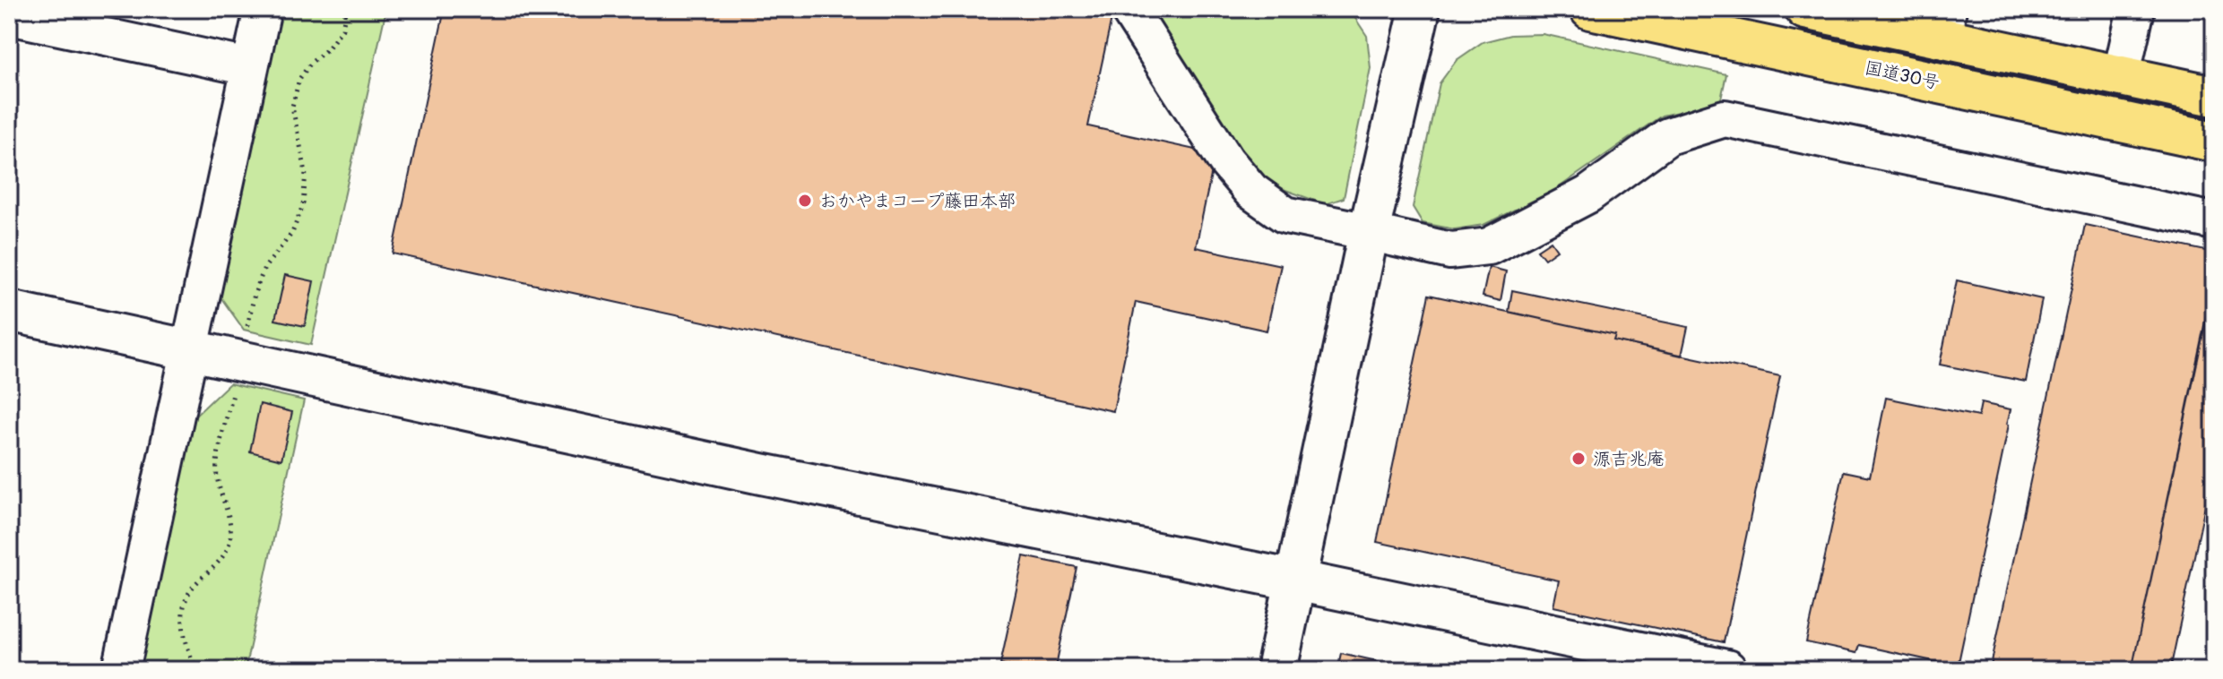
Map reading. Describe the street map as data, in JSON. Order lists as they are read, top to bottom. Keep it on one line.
{"streets":{"highway":["国道30号"]},"places":["おかやまコープ藤田本部","源吉兆庵"]}
